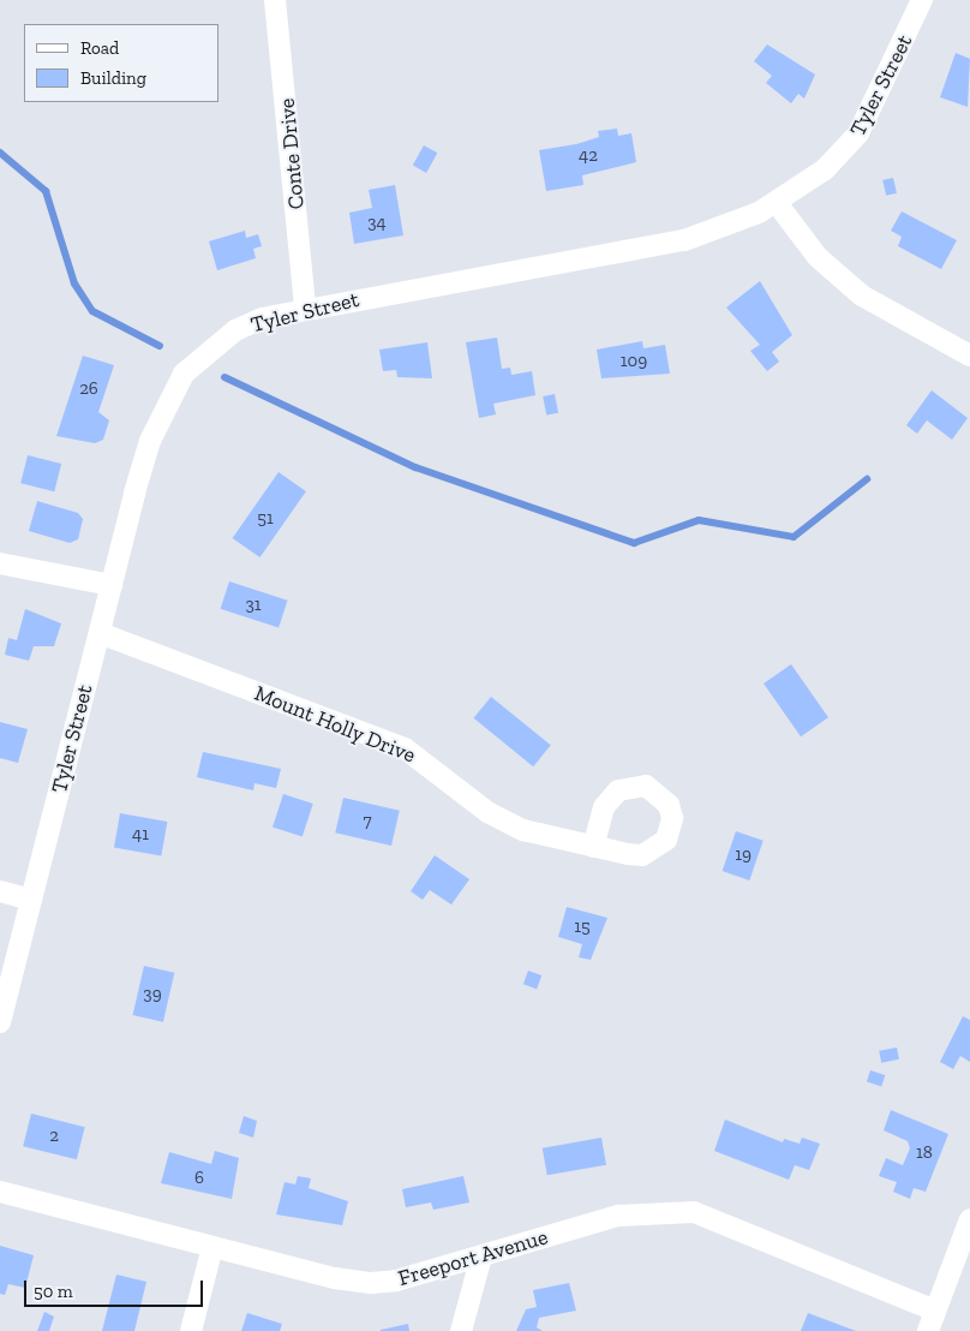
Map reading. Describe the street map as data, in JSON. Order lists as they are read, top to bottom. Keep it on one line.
{"streets":{"street":["Tyler Street","Conte Drive","Mount Holly Drive","Freeport Avenue"]},"crossings":[["Tyler Street","Conte Drive"],["Tyler Street","Mount Holly Drive"]],"house_numbers":["42","34","109","26","51","31","7","41","19","15","39","2","18","6"],"legend":["Road","Building"],"scale_bar":"50 m"}
